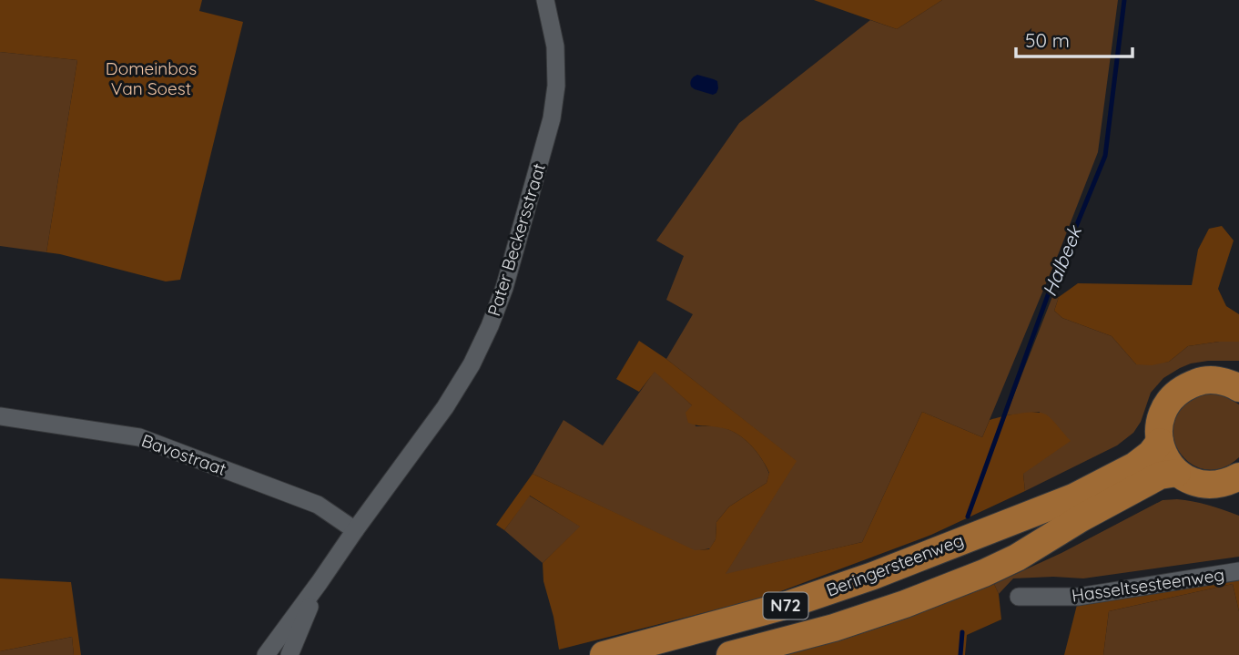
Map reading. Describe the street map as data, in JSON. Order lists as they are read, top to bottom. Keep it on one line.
{"streets":{"main road":["Beringersteenweg","N72"],"street":["Pater Beckersstraat","Bavostraat","Hasseltsesteenweg"]},"crossings":[["Pater Beckersstraat","Bavostraat"],["Beringersteenweg","N72"]],"water":["Halbeek"],"parks":["Domeinbos Van Soest"],"scale_bar":"50 m"}
